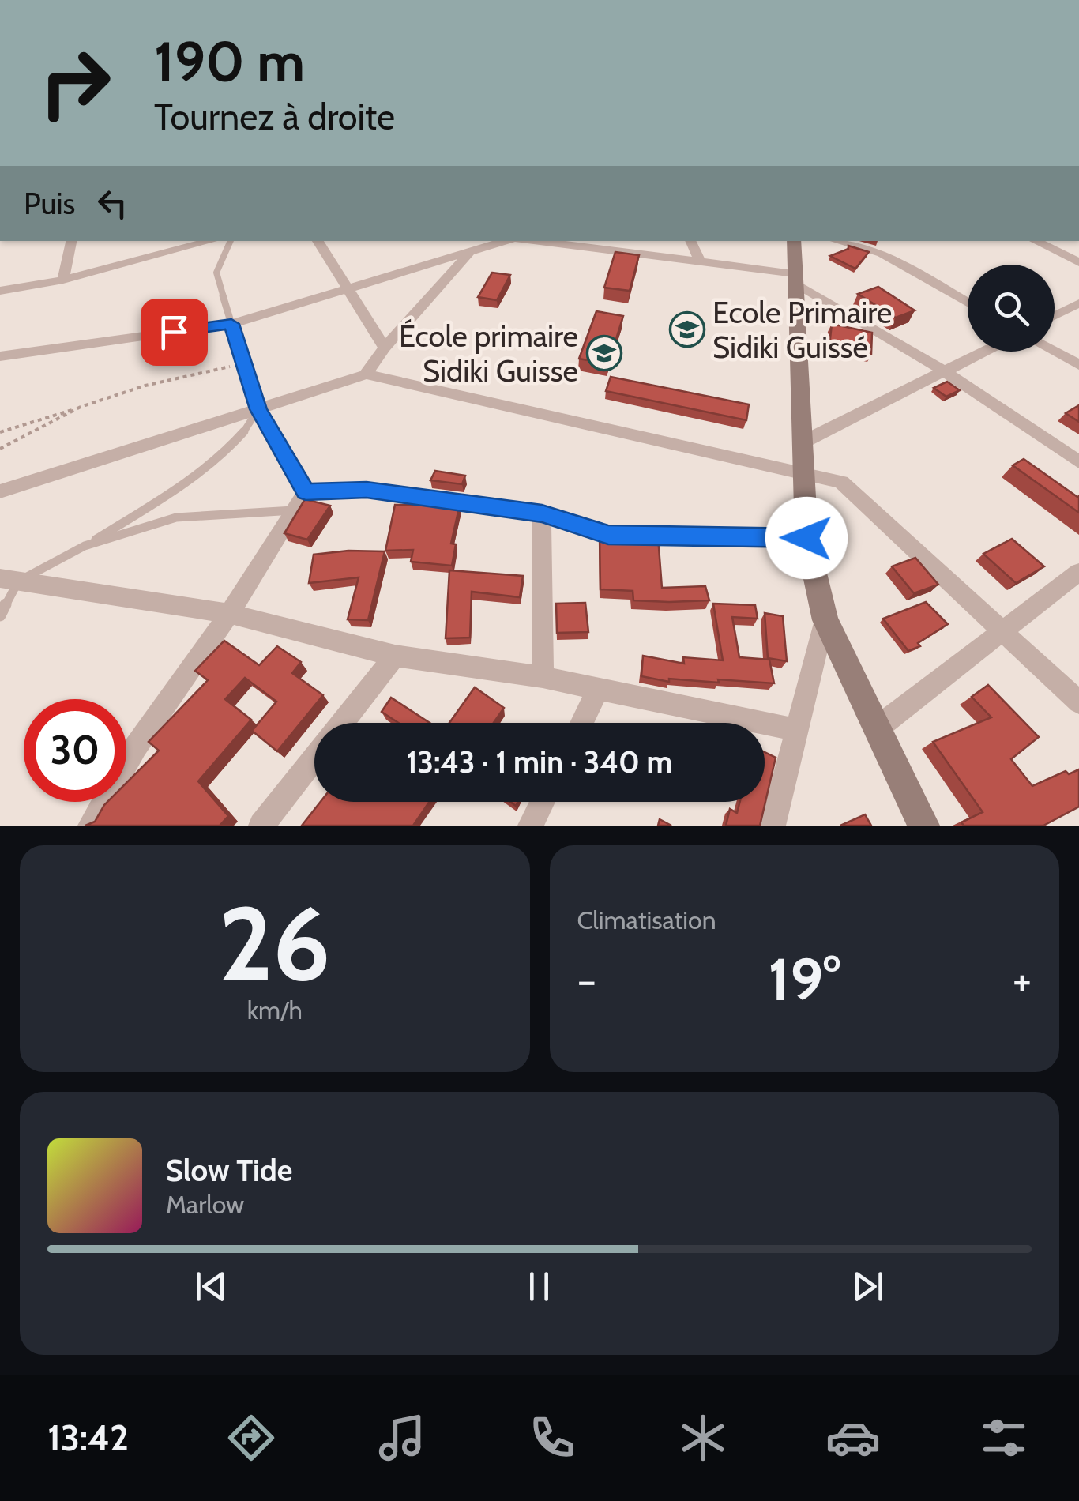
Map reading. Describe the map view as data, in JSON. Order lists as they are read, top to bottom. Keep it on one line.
{"places":{"school or university":["Ecole Primaire Sidiki Guissé","École primaire Sidiki Guisse"]},"page":{"turn":["190 m","Tournez à droite"],"then":"Puis","limit":"30","trip":"13:43 · 1 min · 340 m","tile":[["26","km/h"],"Climatisation"],"heat":["−","19°","+"],"song":["Slow Tide","Marlow"],"tabs":"13:42"}}
